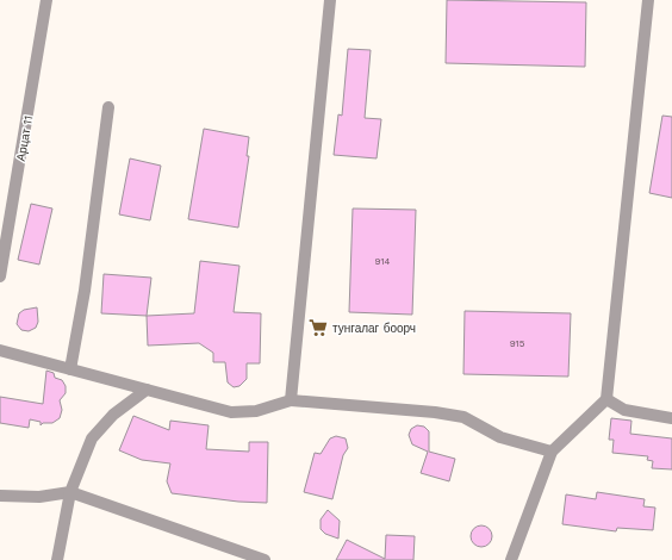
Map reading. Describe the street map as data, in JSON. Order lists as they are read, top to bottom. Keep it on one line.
{"streets":{"street":["Арцат 11"]},"places":{"supermarket":["тунгалаг боорч"]},"house_numbers":["914","915"]}
